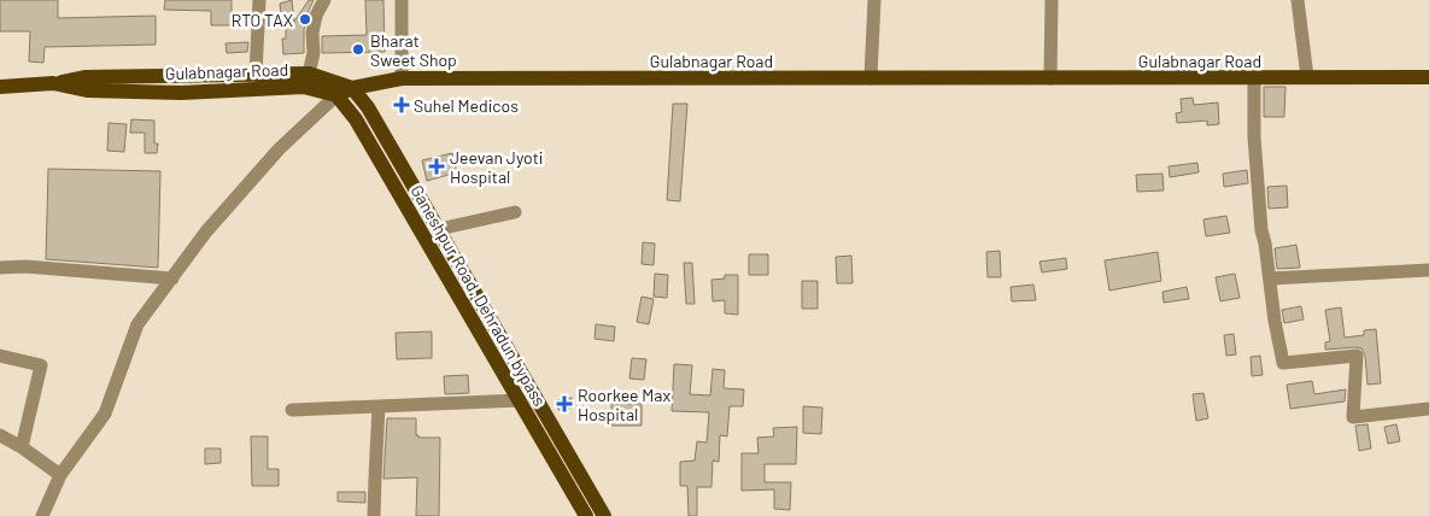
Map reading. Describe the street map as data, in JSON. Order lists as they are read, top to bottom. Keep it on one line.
{"streets":{"main road":["Gulabnagar Road","Ganeshpur Road, Dehradun bypass"]},"crossings":[["Gulabnagar Road","Ganeshpur Road, Dehradun bypass"]],"places":{"other":["RTO TAX","Bharat Sweet Shop"],"health":["Suhel Medicos","Jeevan Jyoti Hospital","Roorkee Max Hospital"]}}
